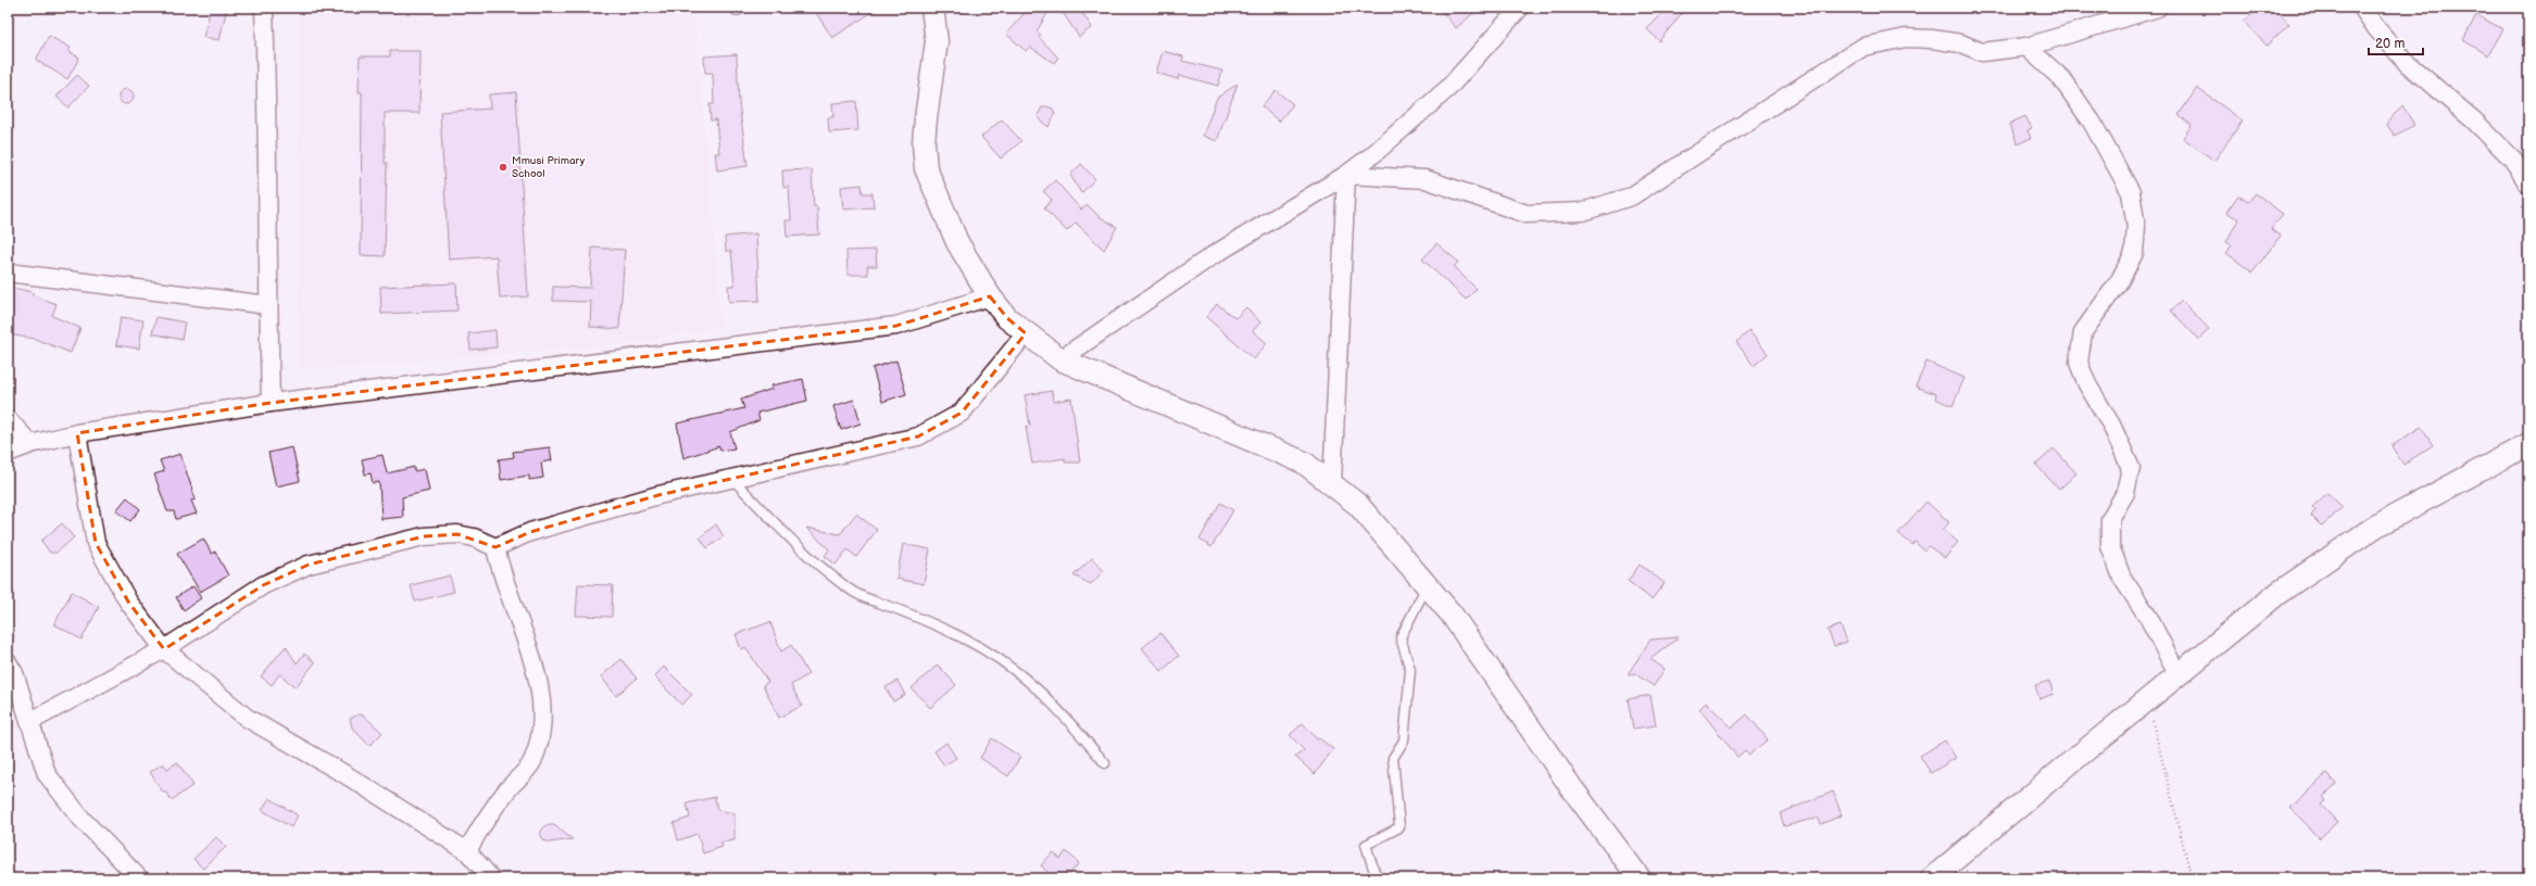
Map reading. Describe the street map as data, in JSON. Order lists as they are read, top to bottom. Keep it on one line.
{"places":["Mmusi Primary School"],"scale_bar":"20 m"}
